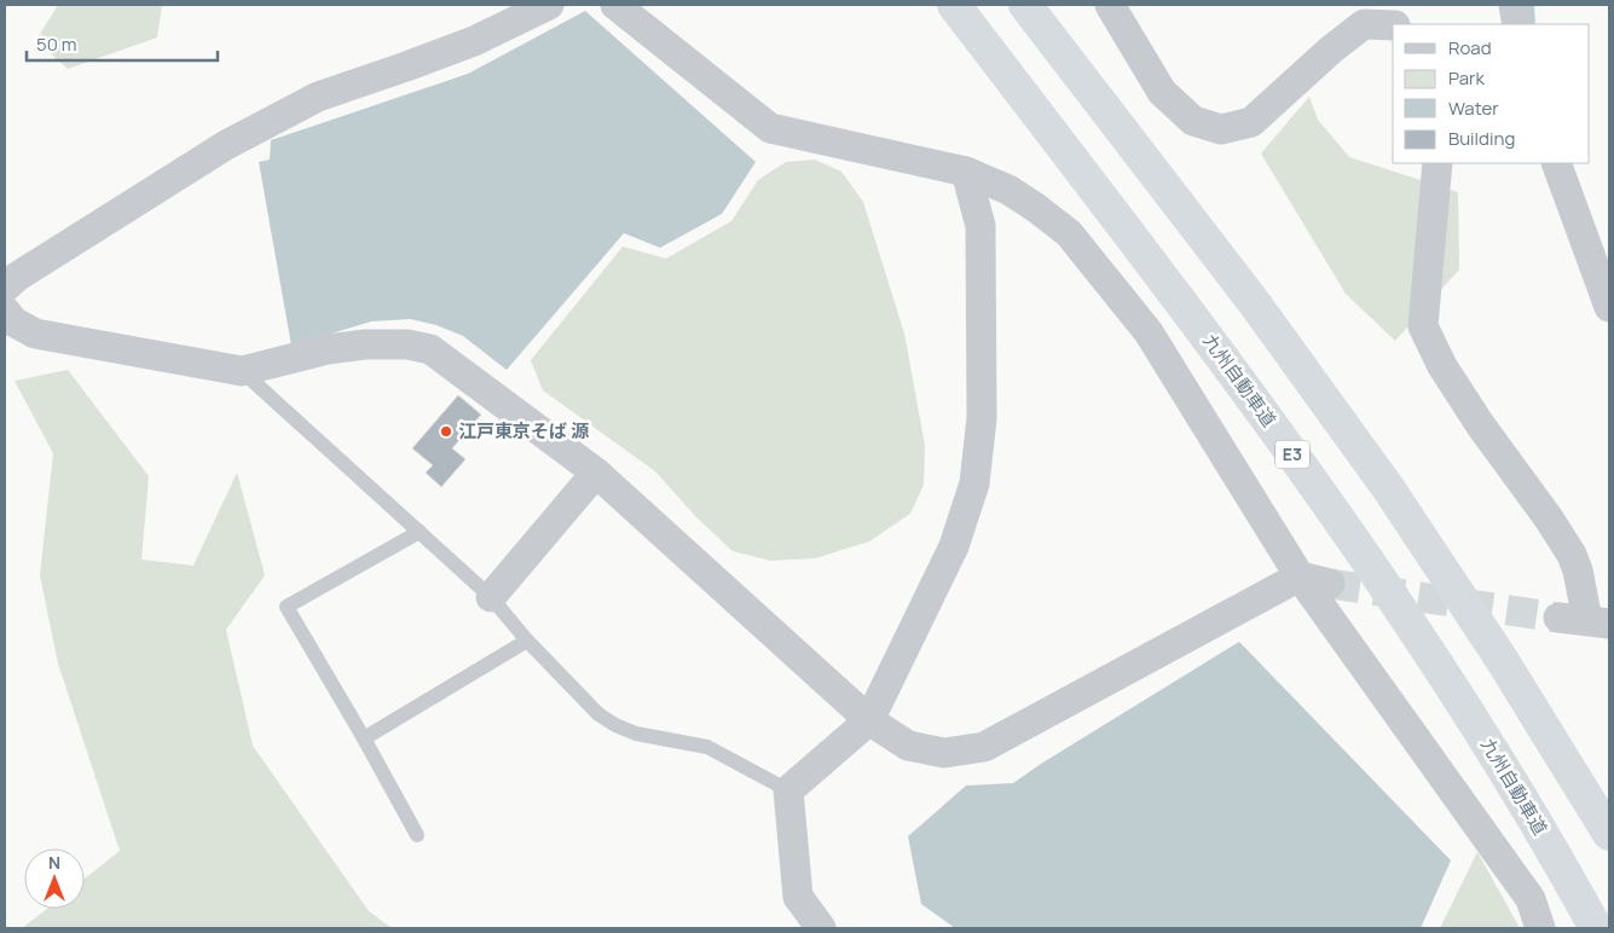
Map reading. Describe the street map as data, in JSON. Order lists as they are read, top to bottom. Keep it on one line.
{"streets":{"highway":["九州自動車道","E3"]},"places":["江戸東京そば 源"],"legend":["Road","Park","Water","Building"],"scale_bar":"50 m","north":"top"}
